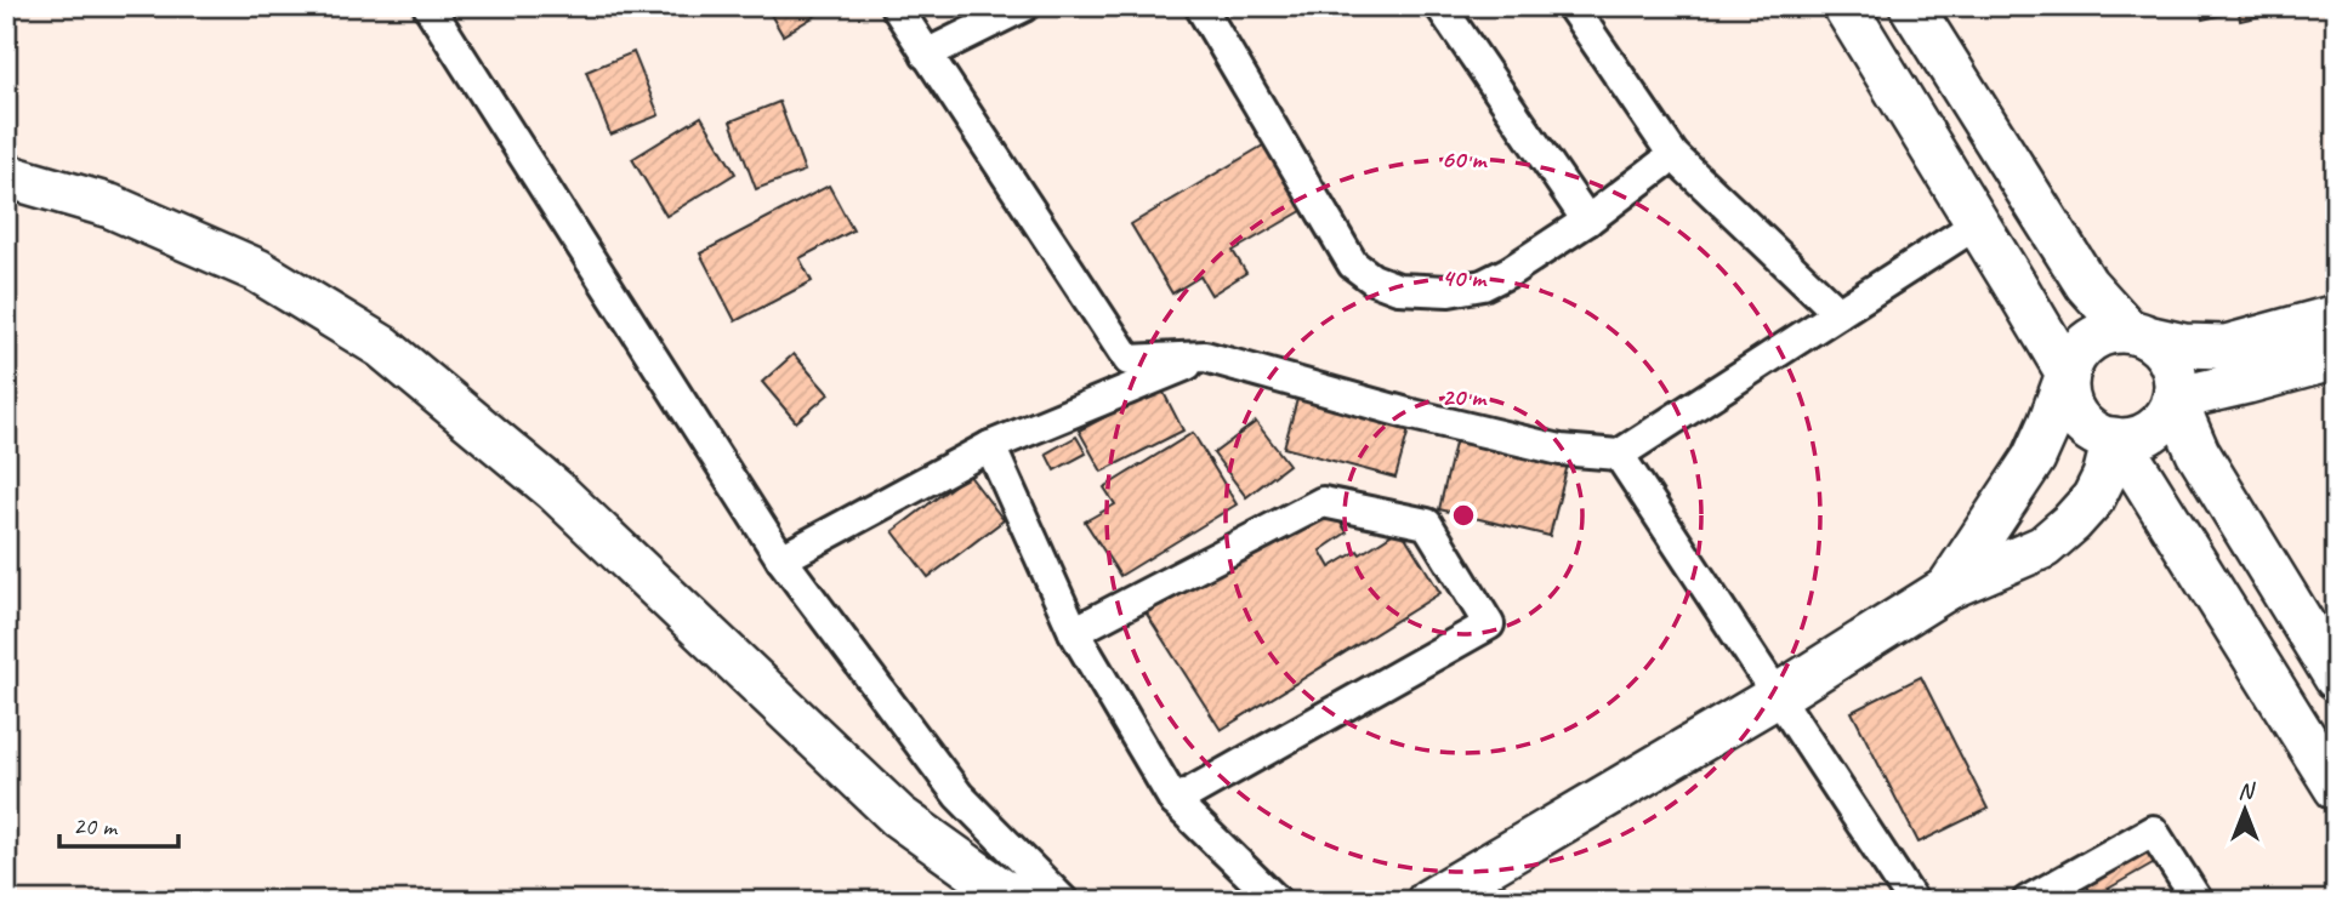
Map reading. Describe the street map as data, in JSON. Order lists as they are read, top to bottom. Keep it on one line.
{"scale_bar":"20 m","north":"top","rings":["60 m","40 m","20 m"]}
